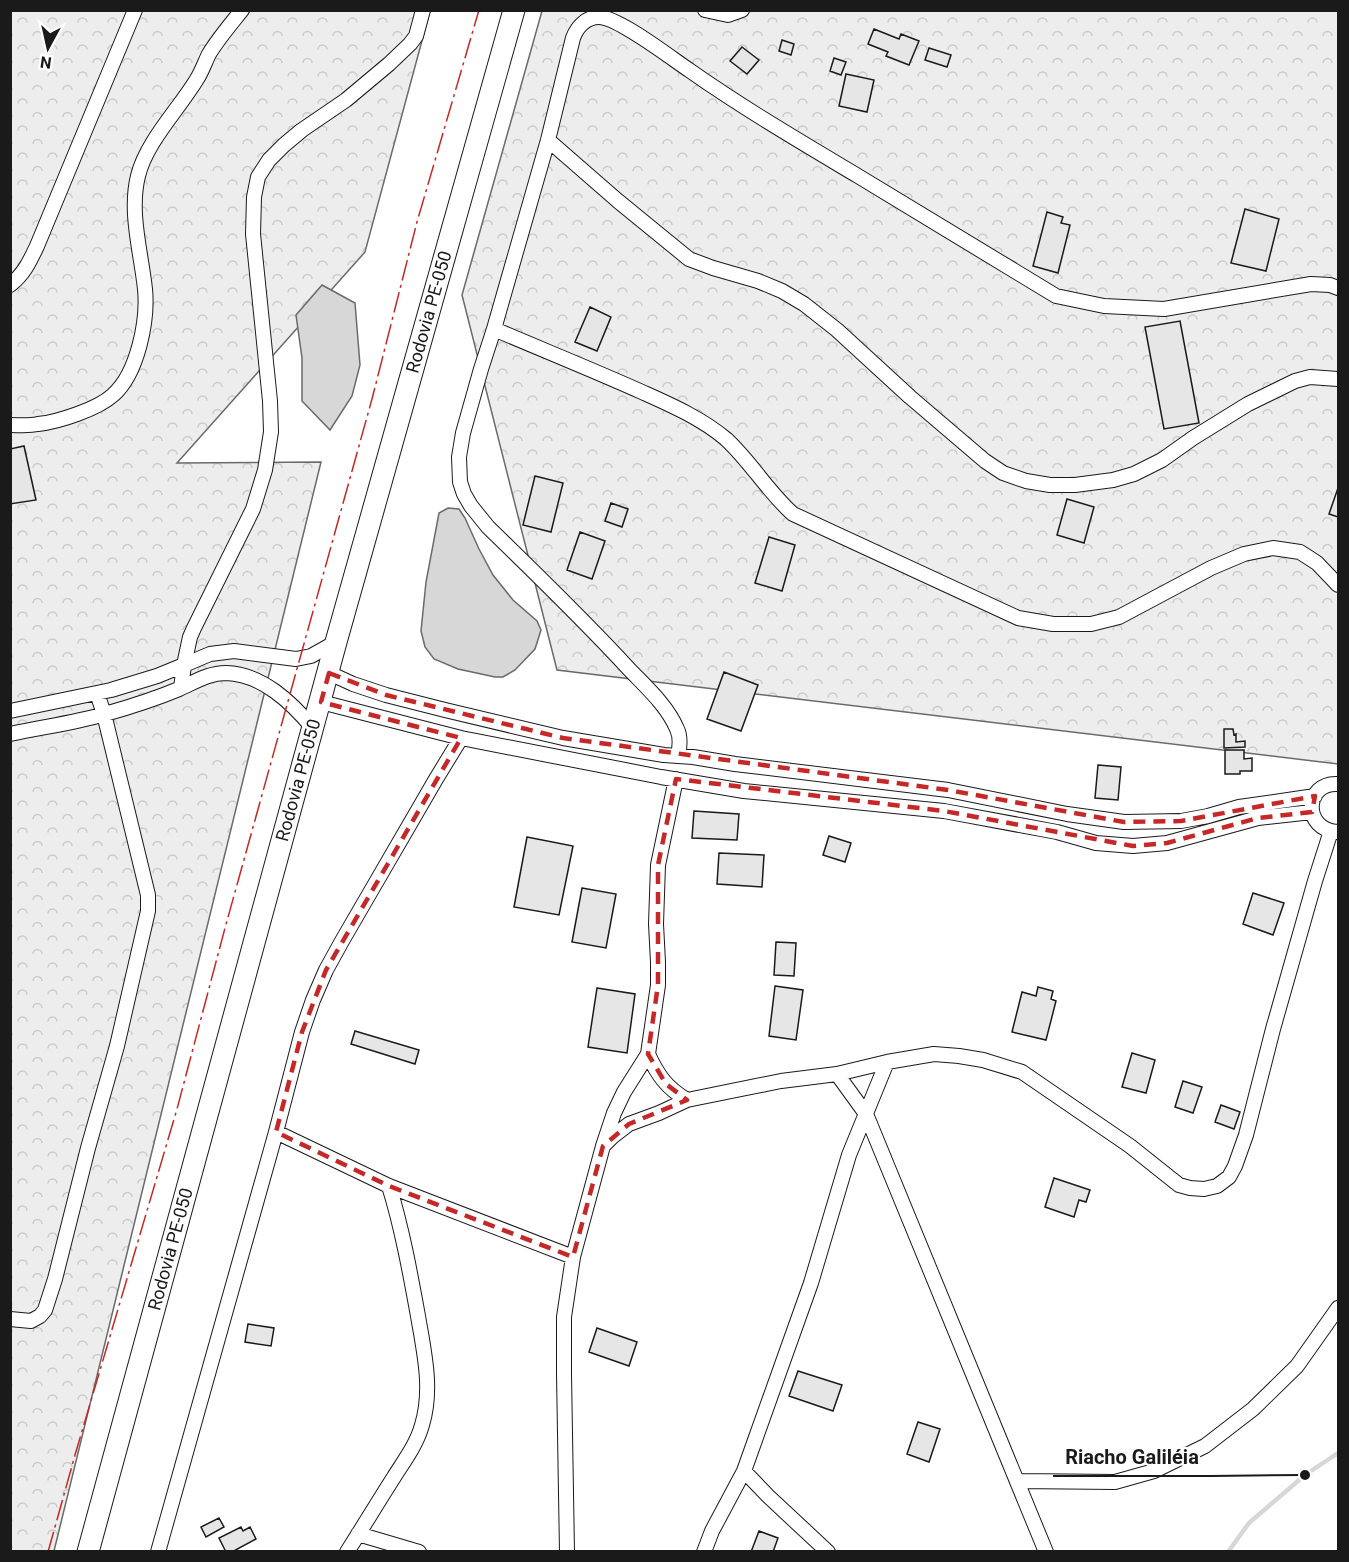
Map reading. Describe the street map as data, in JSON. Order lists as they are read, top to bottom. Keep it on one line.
{"streets":{"main road":["Rodovia PE-050"]},"places":["Riacho Galiléia"],"north":"bottom"}
